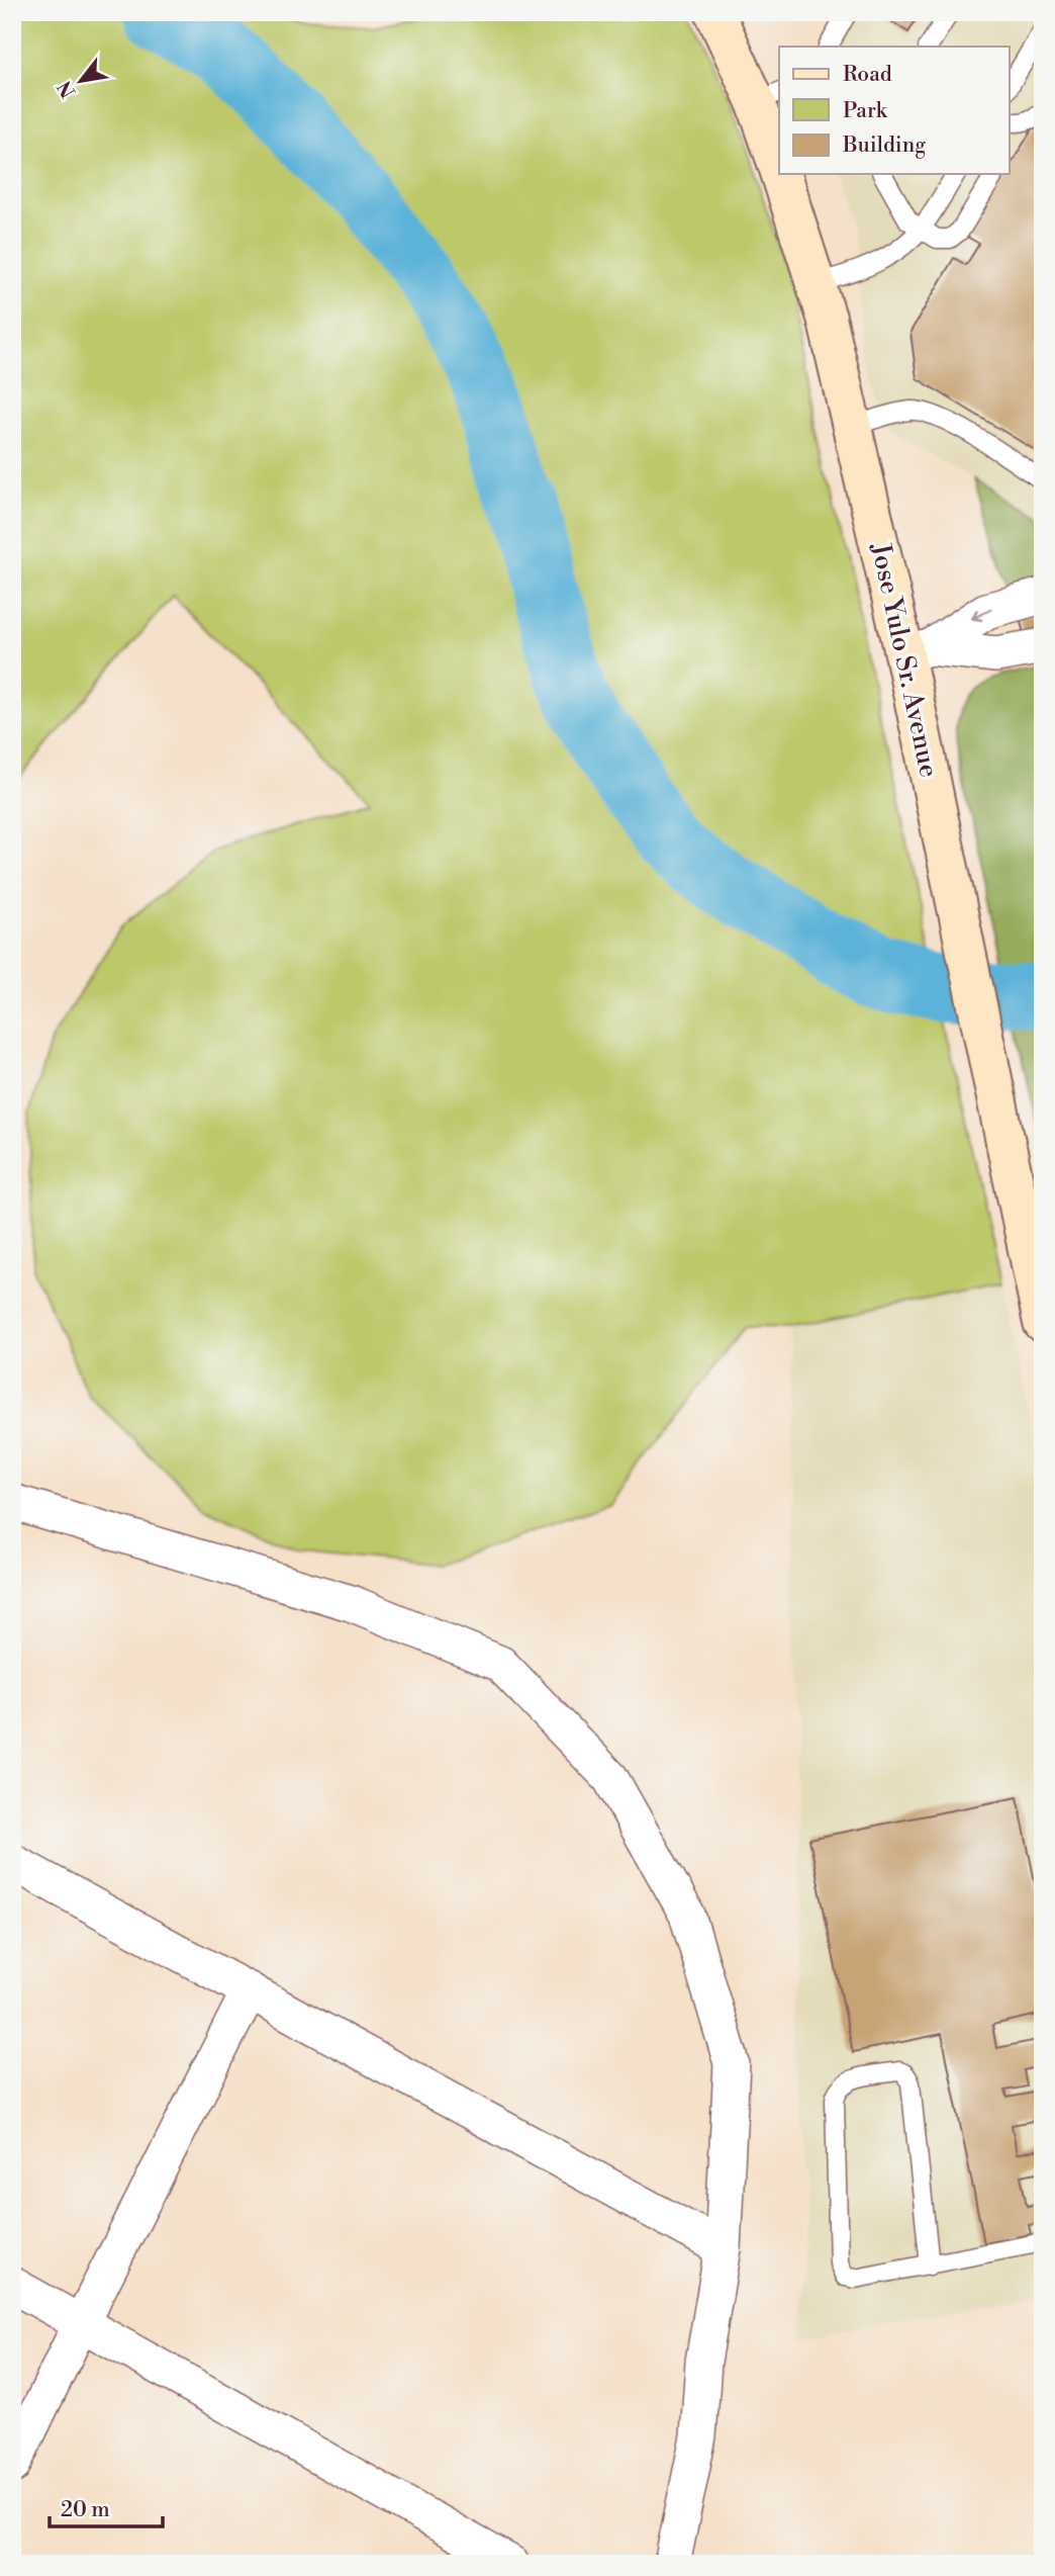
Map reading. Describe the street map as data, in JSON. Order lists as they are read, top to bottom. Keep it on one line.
{"streets":{"street":["Jose Yulo Sr. Avenue"]},"legend":["Road","Park","Building"],"scale_bar":"20 m","north":"bottom left"}
